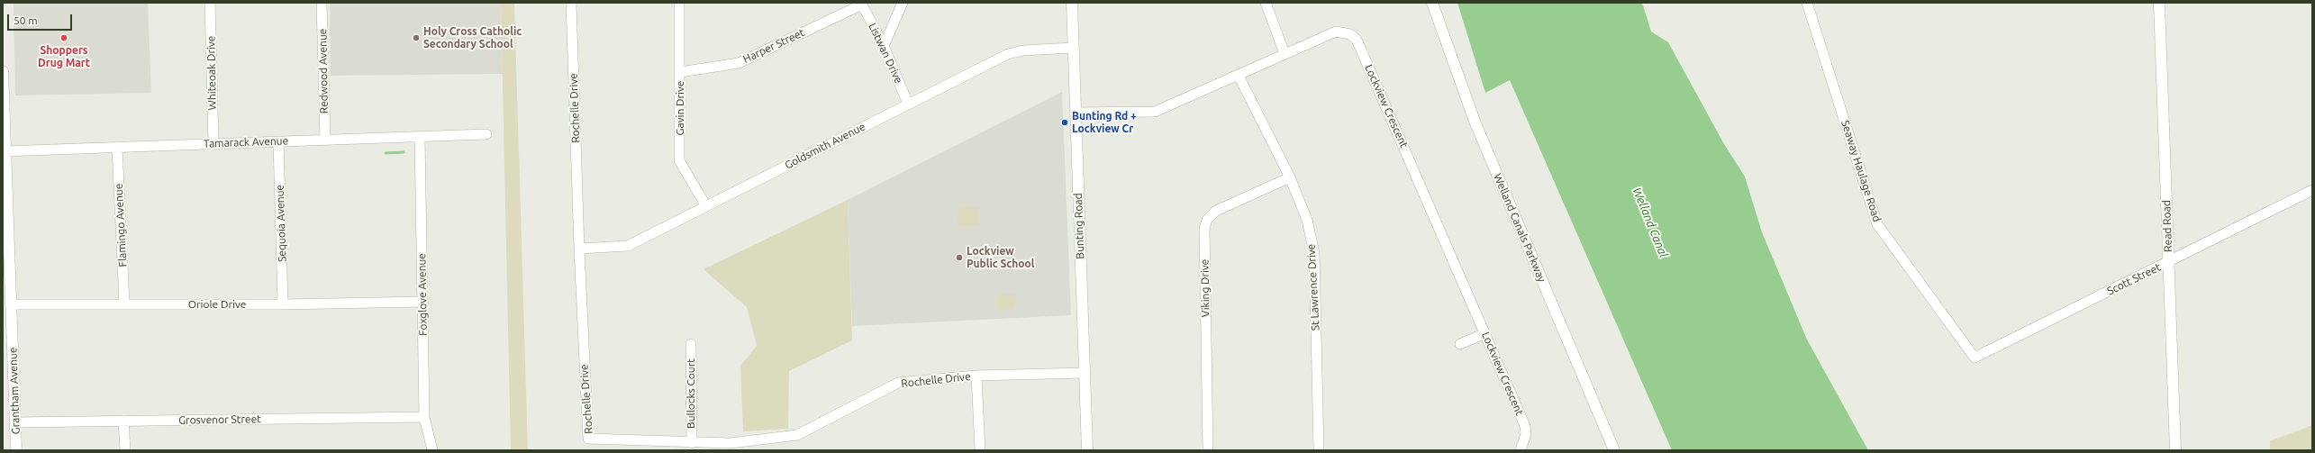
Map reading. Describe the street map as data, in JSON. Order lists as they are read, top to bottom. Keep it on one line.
{"streets":{"main road":["Bunting Road","Read Road","Welland Canals Parkway","Grantham Avenue"],"street":["Harper Street","Listwan Drive","Redwood Avenue","Whiteoak Drive","Lockview Crescent","Rochelle Drive","Gavin Drive","Tamarack Avenue","Goldsmith Avenue","Seaway Haulage Road","Sequoia Avenue","Flamingo Avenue","Scott Street","St Lawrence Drive","Viking Drive","Foxglove Avenue","Oriole Drive","Bullocks Court","Grosvenor Street"]},"crossings":[["Harper Street","Listwan Drive"],["Harper Street","Gavin Drive"],["Listwan Drive","Goldsmith Avenue"],["Redwood Avenue","Tamarack Avenue"],["Whiteoak Drive","Tamarack Avenue"],["Lockview Crescent","Bunting Road"],["Lockview Crescent","St Lawrence Drive"],["Rochelle Drive","Goldsmith Avenue"],["Rochelle Drive","Bunting Road"],["Rochelle Drive","Bullocks Court"],["Gavin Drive","Goldsmith Avenue"],["Tamarack Avenue","Sequoia Avenue"],["Tamarack Avenue","Flamingo Avenue"],["Tamarack Avenue","Foxglove Avenue"],["Tamarack Avenue","Grantham Avenue"],["Goldsmith Avenue","Bunting Road"],["Seaway Haulage Road","Scott Street"],["Sequoia Avenue","Oriole Drive"],["Flamingo Avenue","Oriole Drive"],["Read Road","Scott Street"],["St Lawrence Drive","Viking Drive"],["Foxglove Avenue","Oriole Drive"],["Foxglove Avenue","Grosvenor Street"],["Oriole Drive","Grantham Avenue"],["Grantham Avenue","Grosvenor Street"]],"water":["Welland Canal"],"places":["Shoppers Drug Mart","Holy Cross Catholic Secondary School","Bunting Rd + Lockview Cr","Lockview Public School"],"scale_bar":"50 m"}
